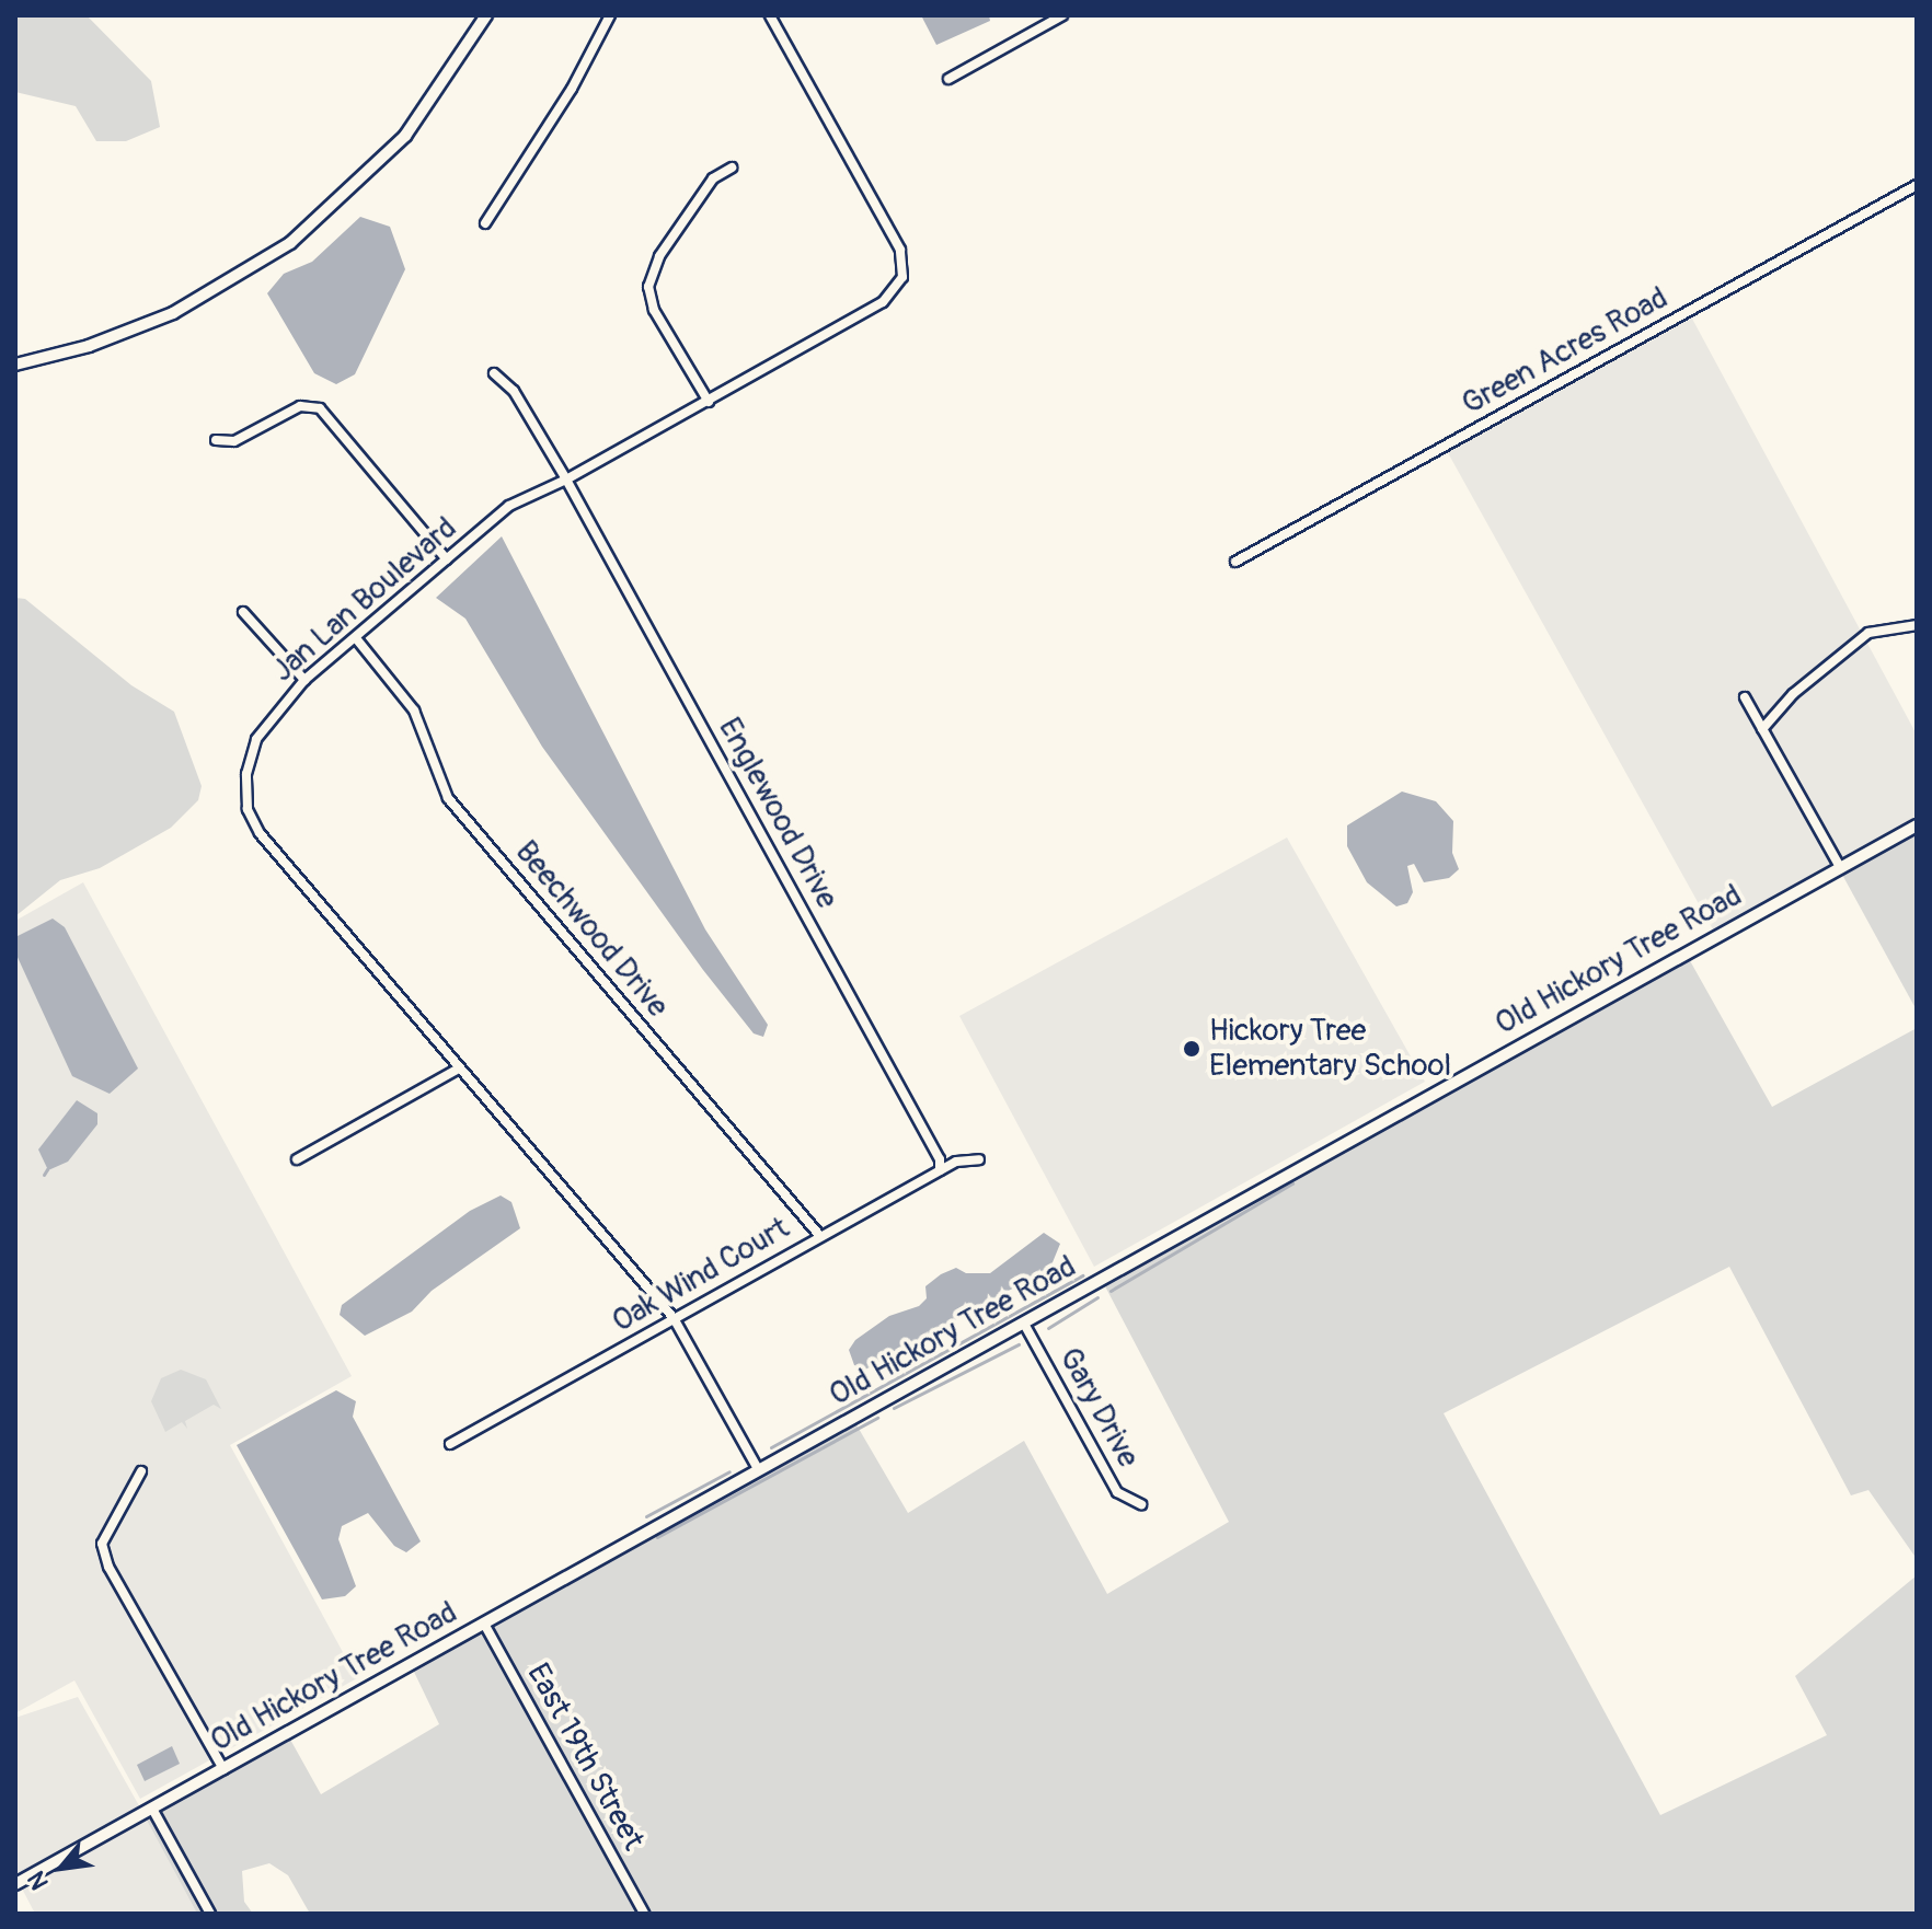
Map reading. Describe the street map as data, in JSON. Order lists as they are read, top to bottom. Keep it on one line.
{"streets":{"street":["Green Acres Road","Jan Lan Boulevard","Englewood Drive","Beechwood Drive","Old Hickory Tree Road","Oak Wind Court","Gary Drive","East 19th Street"]},"crossings":[["Jan Lan Boulevard","Englewood Drive"],["Jan Lan Boulevard","Beechwood Drive"],["Jan Lan Boulevard","Old Hickory Tree Road"],["Jan Lan Boulevard","Oak Wind Court"],["Englewood Drive","Oak Wind Court"],["Beechwood Drive","Oak Wind Court"],["Old Hickory Tree Road","Gary Drive"],["Old Hickory Tree Road","East 19th Street"]],"places":["Hickory Tree Elementary School"],"north":"bottom left"}
